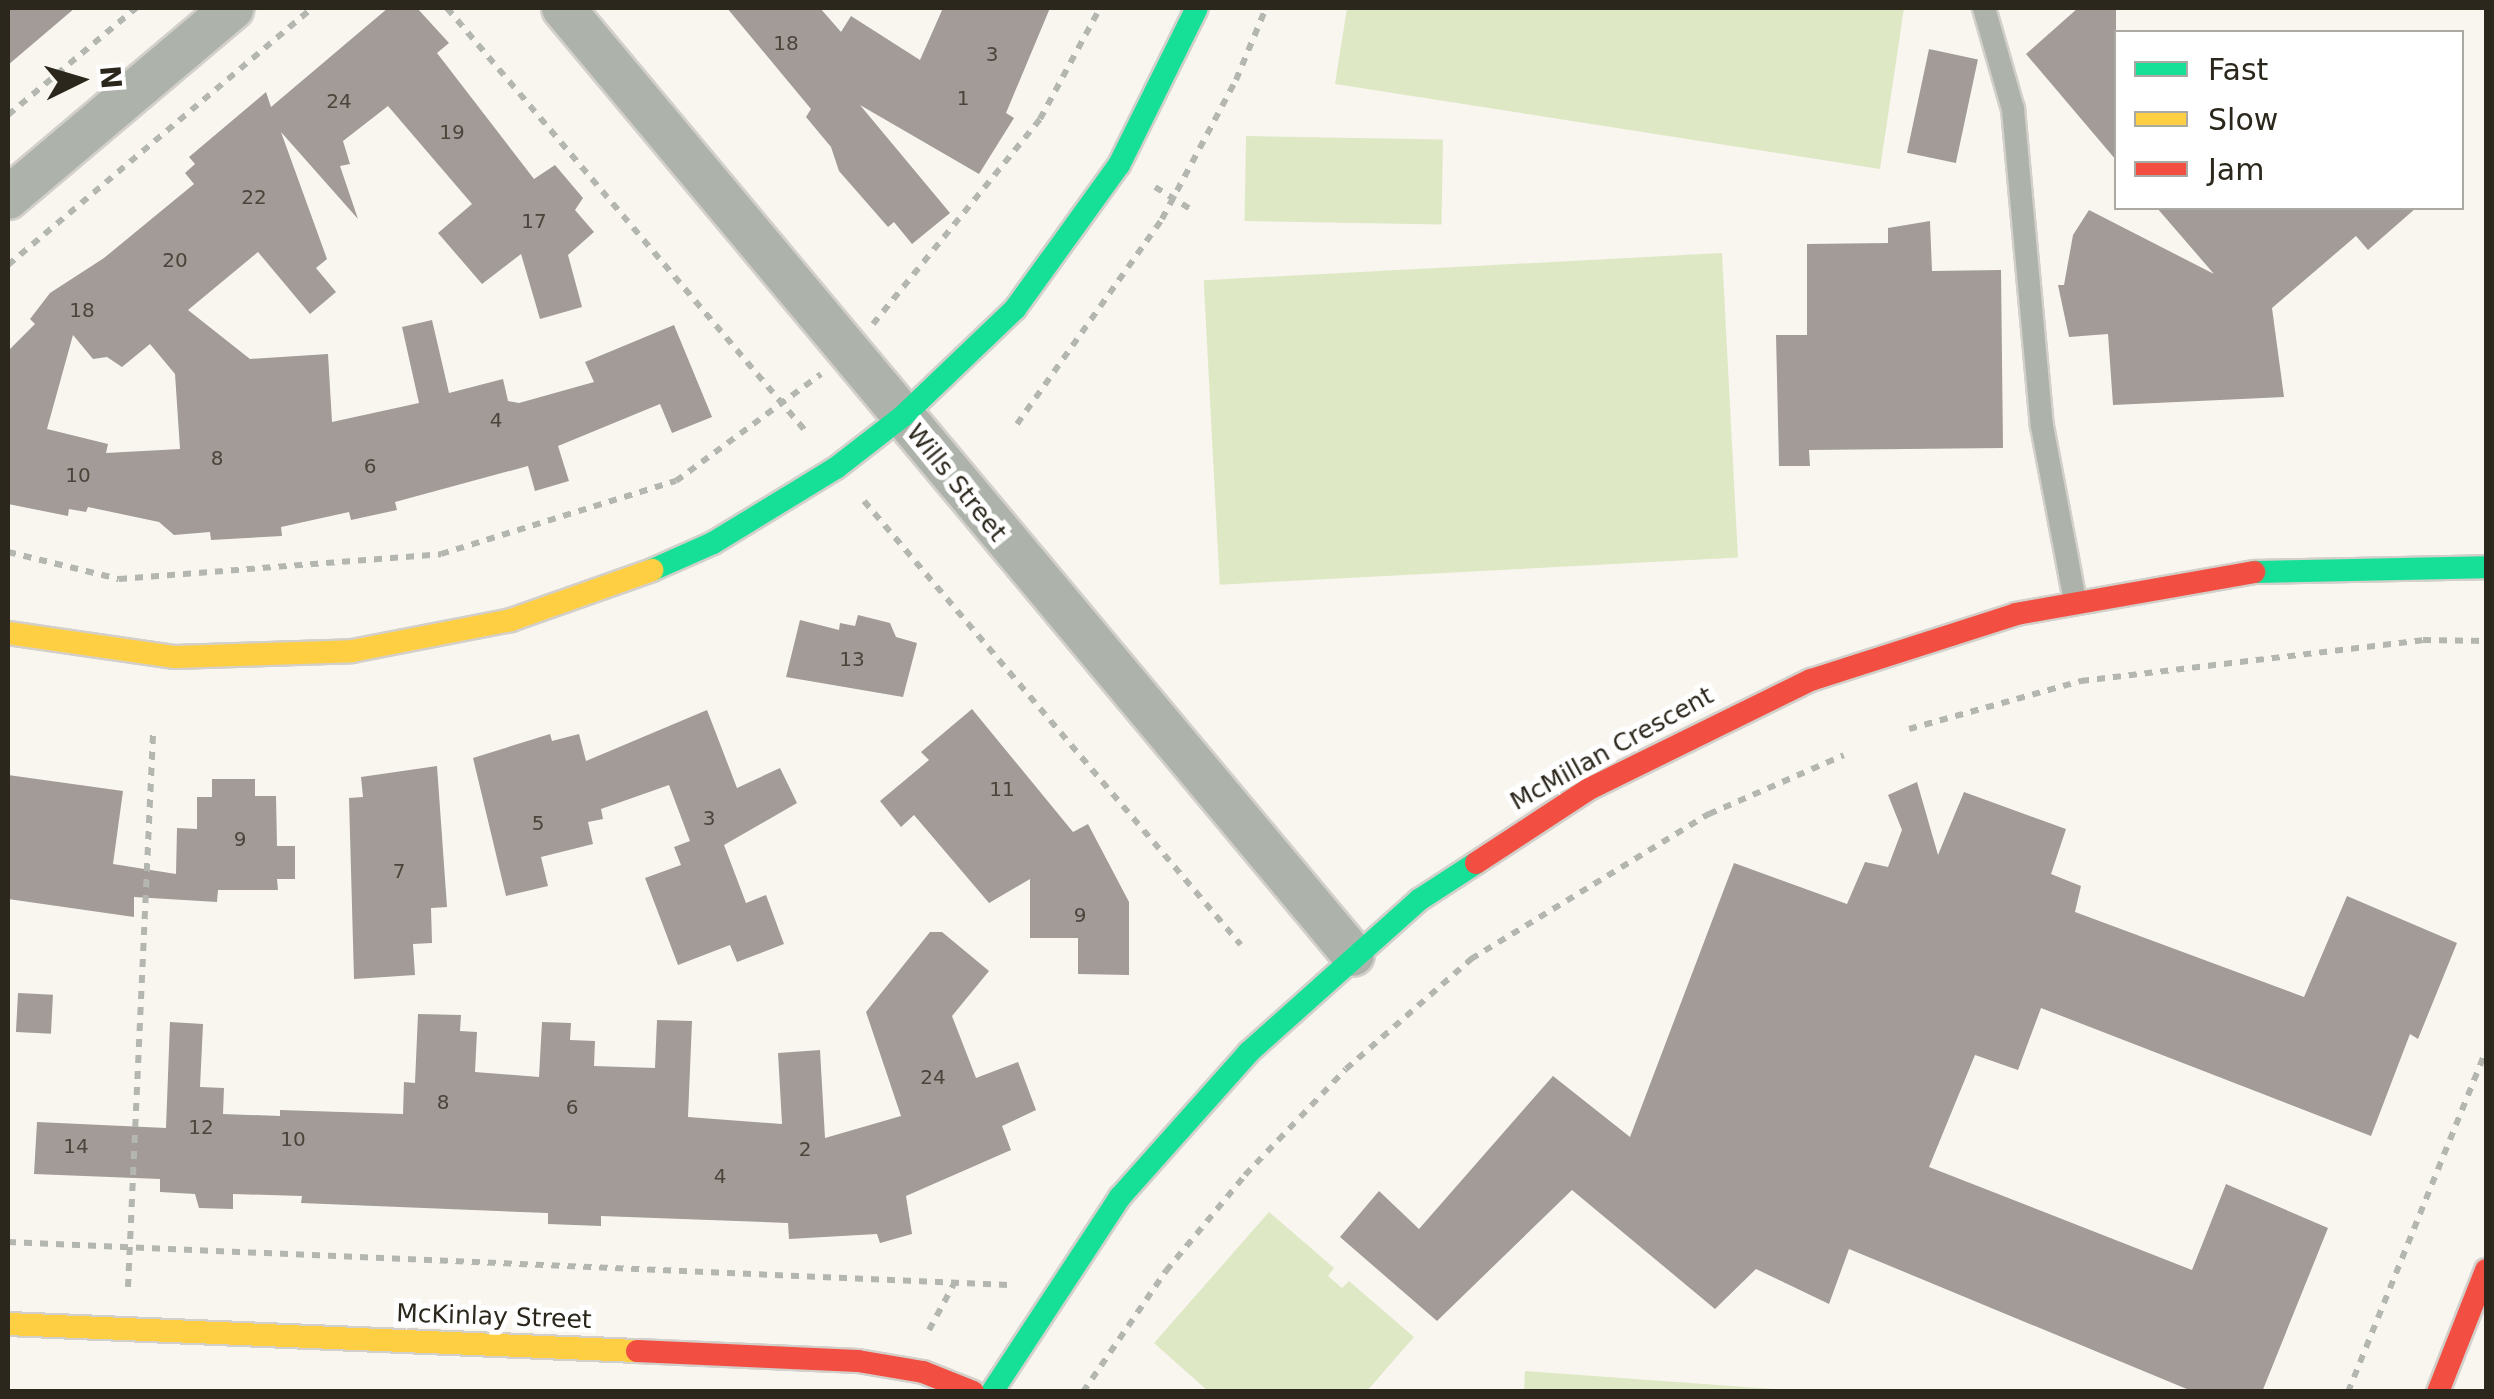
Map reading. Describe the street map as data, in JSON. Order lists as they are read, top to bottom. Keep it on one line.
{"streets":{"main road":["McMillan Crescent","McKinlay Street"],"street":["Wills Street"]},"crossings":[["Wills Street","McMillan Crescent"]],"house_numbers":["18","3","1","24","19","22","17","20","18","4","8","6","10","13","11","3","5","9","7","9","24","8","6","12","10","14","2","4"],"legend":["Fast","Slow","Jam"],"north":"right"}
